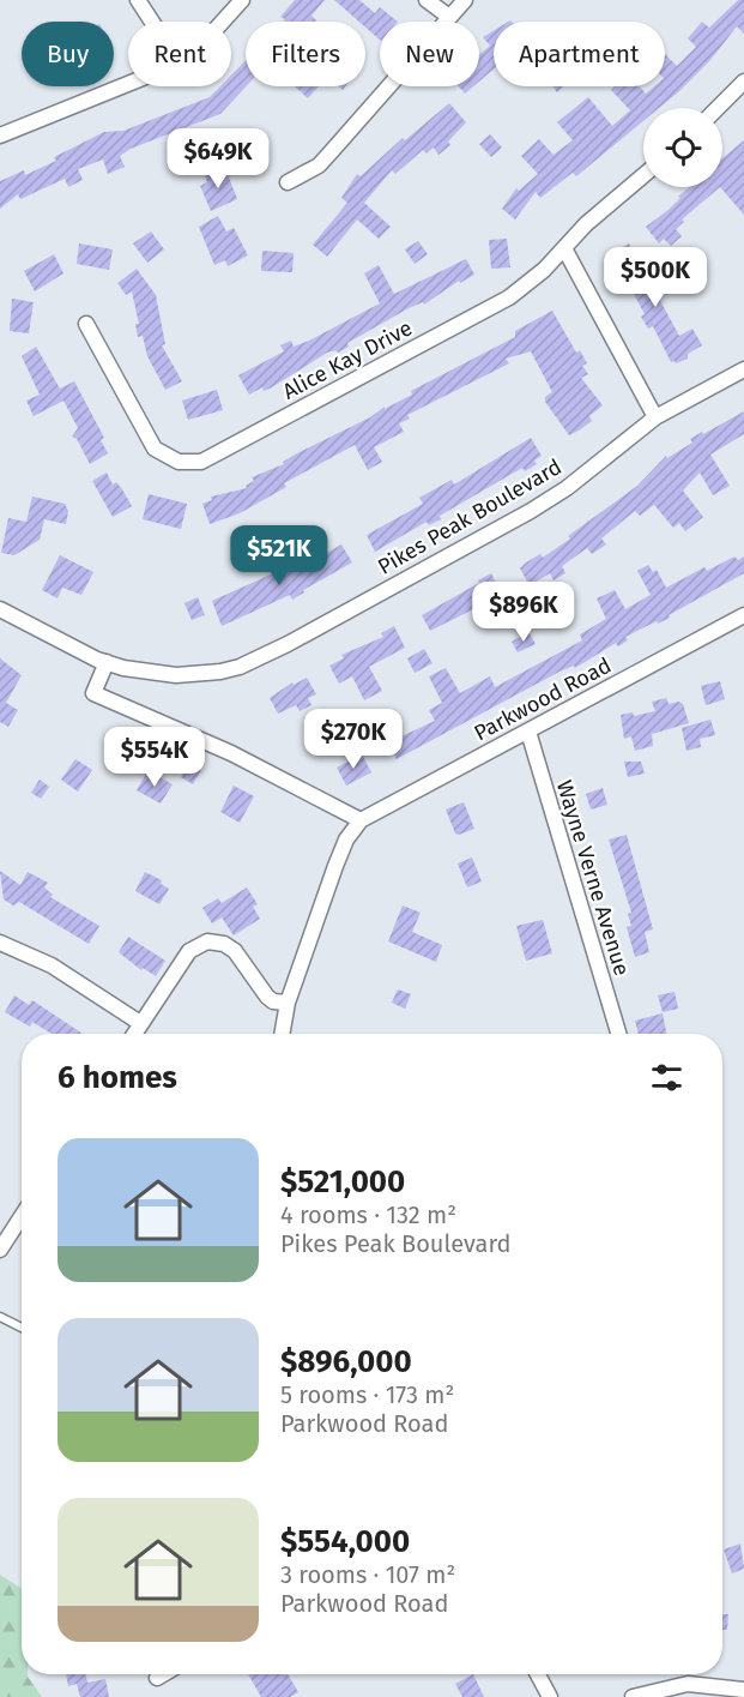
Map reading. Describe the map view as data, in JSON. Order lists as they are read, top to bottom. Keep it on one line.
{"streets":{"street":["Alice Kay Drive","Pikes Peak Boulevard","Parkwood Road","Wayne Verne Avenue"]},"crossings":[["Parkwood Road","Wayne Verne Avenue"]],"page":{"chip":["Buy","Rent","Filters","New","Apartment"],"price":["$649K","$500K","$521K","$896K","$270K","$554K"],"heading":"6 homes","list":[{"name":"$521,000","note":"4 rooms · 132 m² · Pikes Peak Boulevard"},{"name":"$896,000","note":"5 rooms · 173 m² · Parkwood Road"},{"name":"$554,000","note":"3 rooms · 107 m² · Parkwood Road"}]}}
